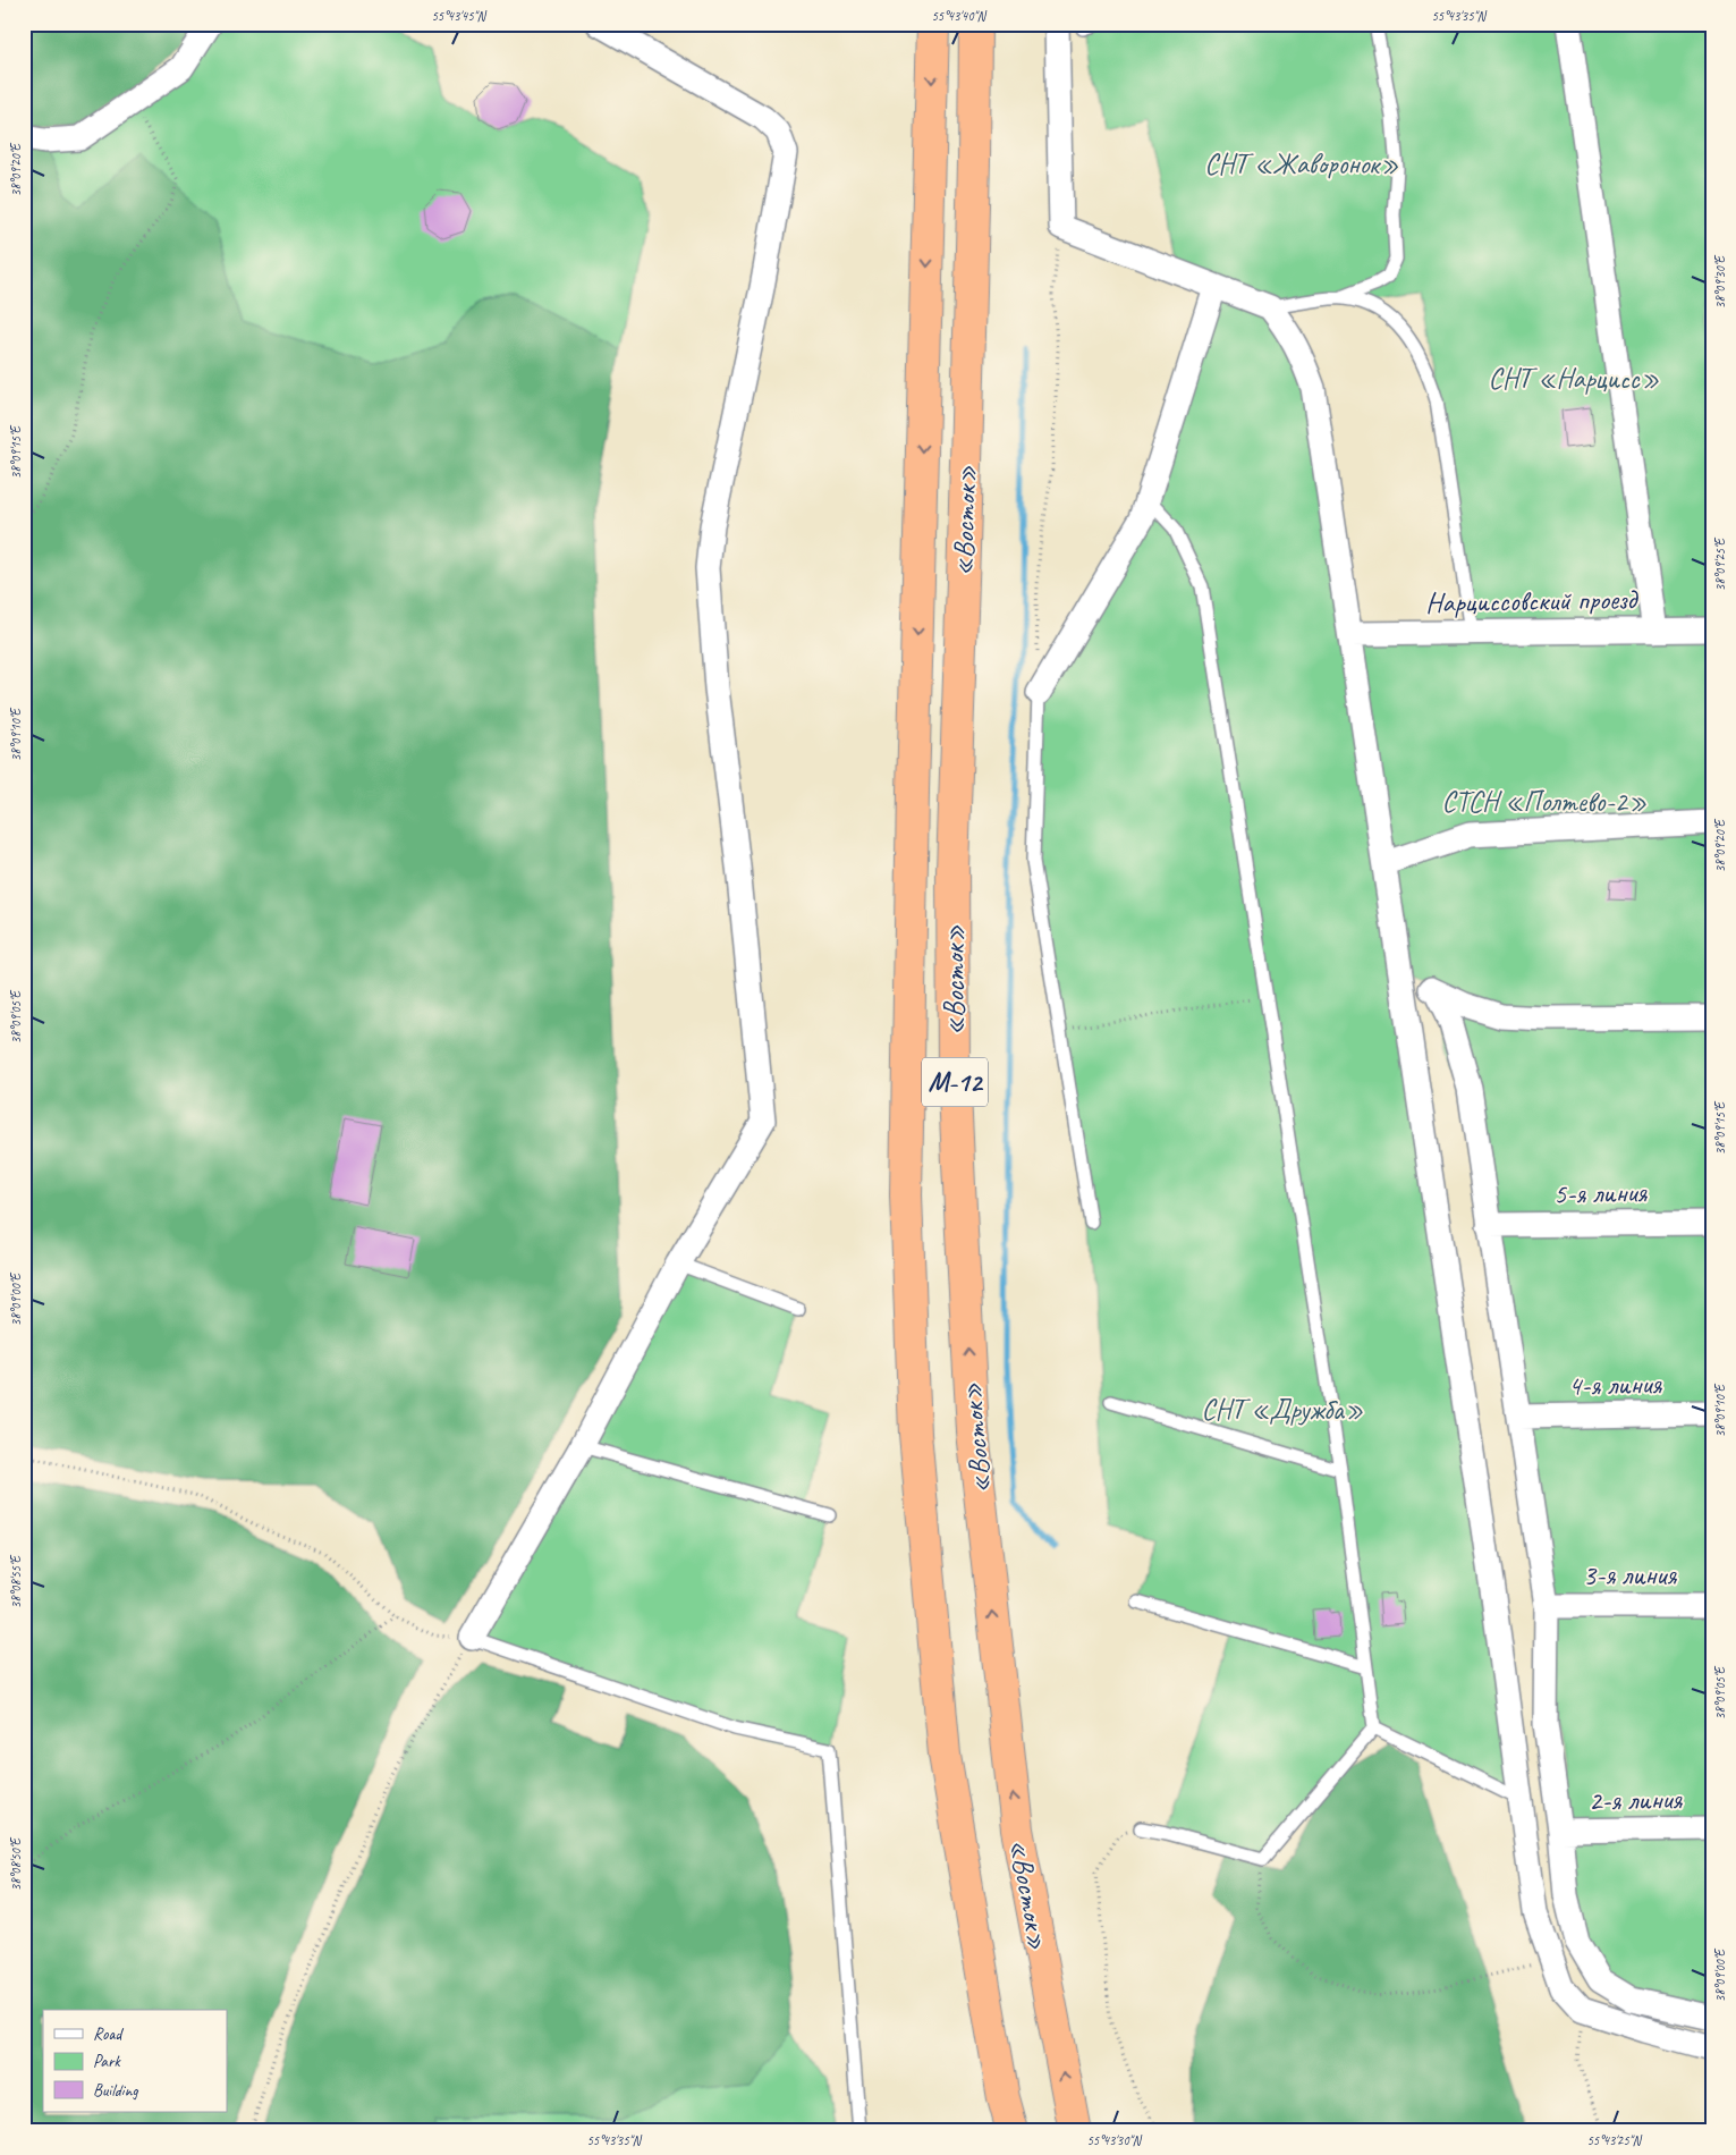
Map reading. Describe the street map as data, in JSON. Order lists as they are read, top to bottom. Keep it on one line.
{"streets":{"highway":["«Восток»","М-12"],"street":["Нарциссовский проезд","5-я линия","4-я линия","3-я линия","2-я линия"]},"parks":["СНТ «Жаворонок»","СНТ «Нарцисс»","СТСН «Полтево-2»","СНТ «Дружба»"],"legend":["Road","Park","Building"],"coordinates":["55°43'45\"N","55°43'40\"N","55°43'35\"N","38°09'20\"E","38°09'30\"E","38°09'15\"E","38°09'25\"E","38°09'10\"E","38°09'05\"E","38°09'00\"E","38°08'55\"E","38°08'50\"E","55°43'30\"N","55°43'25\"N"]}
